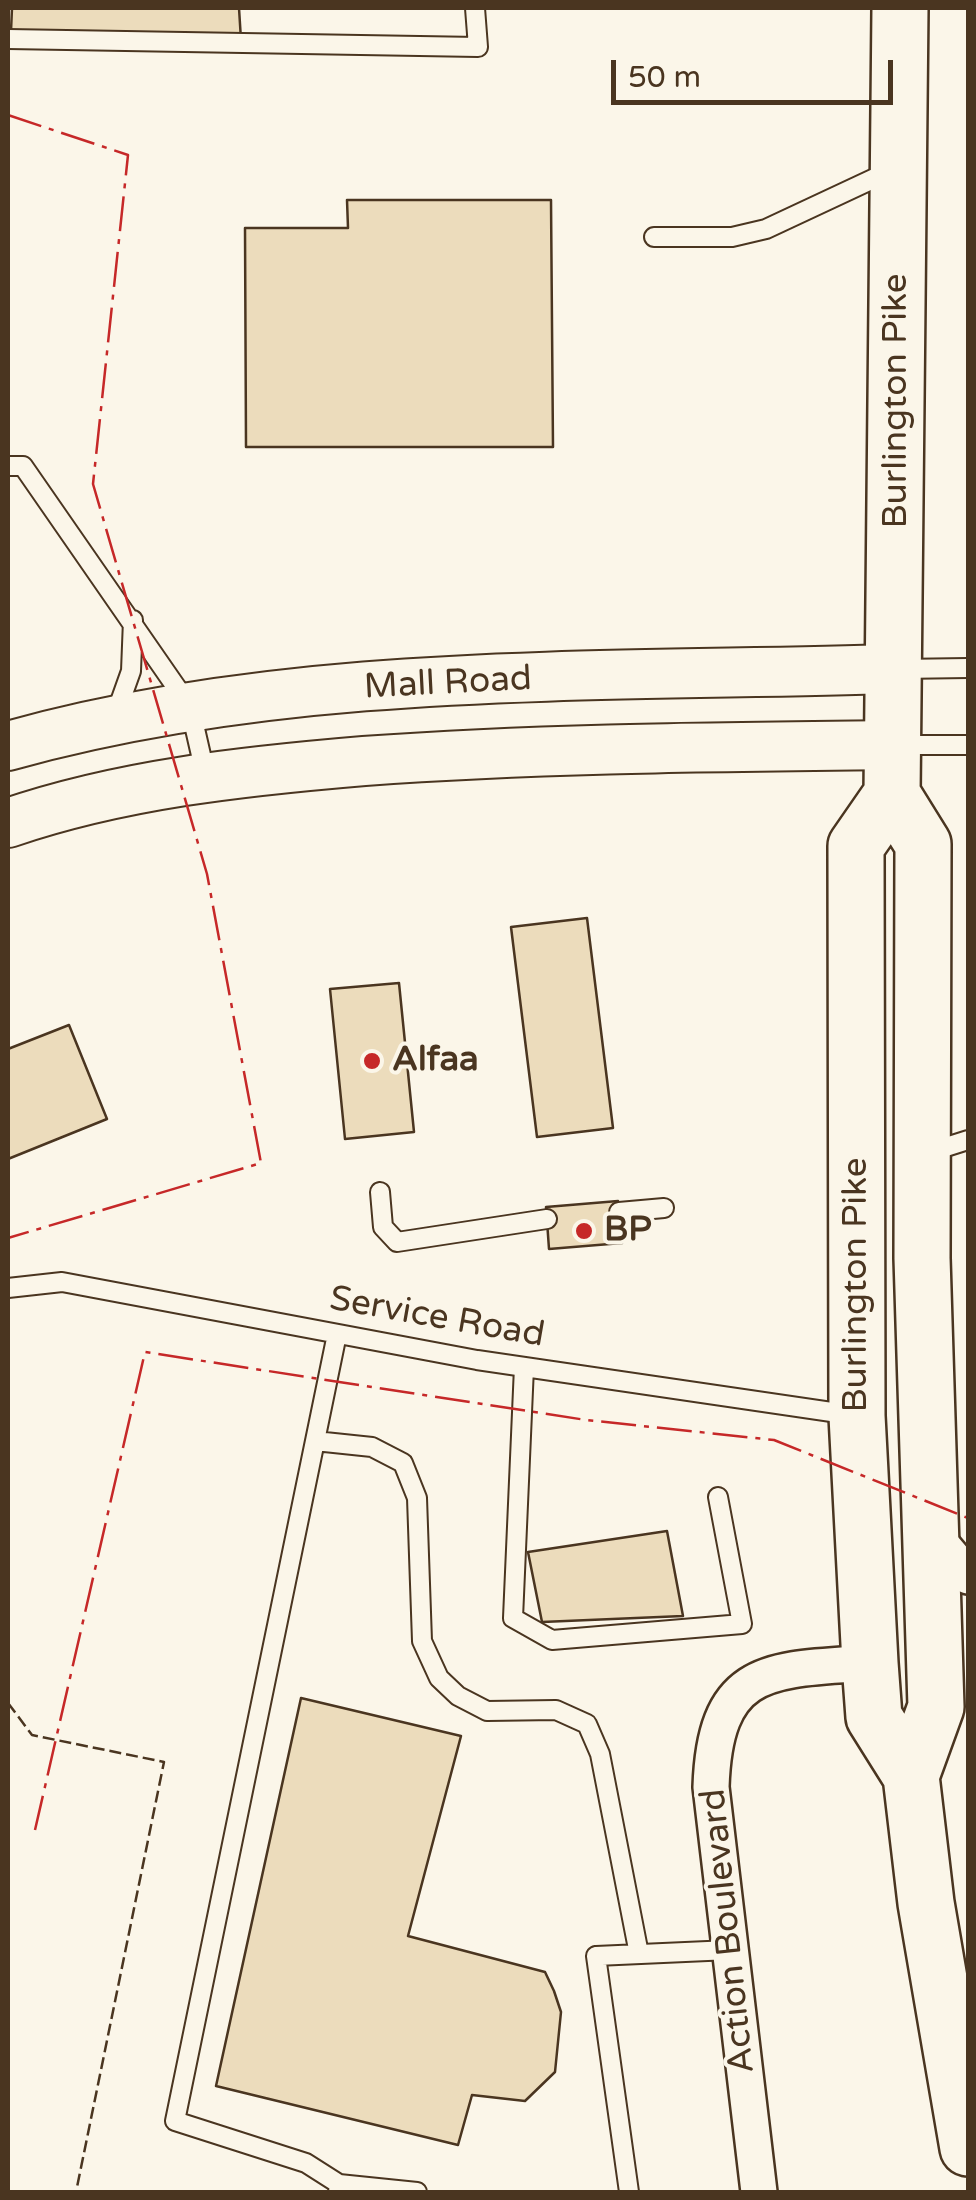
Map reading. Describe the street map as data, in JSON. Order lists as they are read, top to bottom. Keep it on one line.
{"streets":{"main road":["Burlington Pike","Mall Road"],"street":["Action Boulevard"],"lane":["Service Road"]},"crossings":[["Burlington Pike","Mall Road"],["Burlington Pike","Service Road"],["Burlington Pike","Action Boulevard"]],"places":["Alfaa","BP"],"scale_bar":"50 m"}
